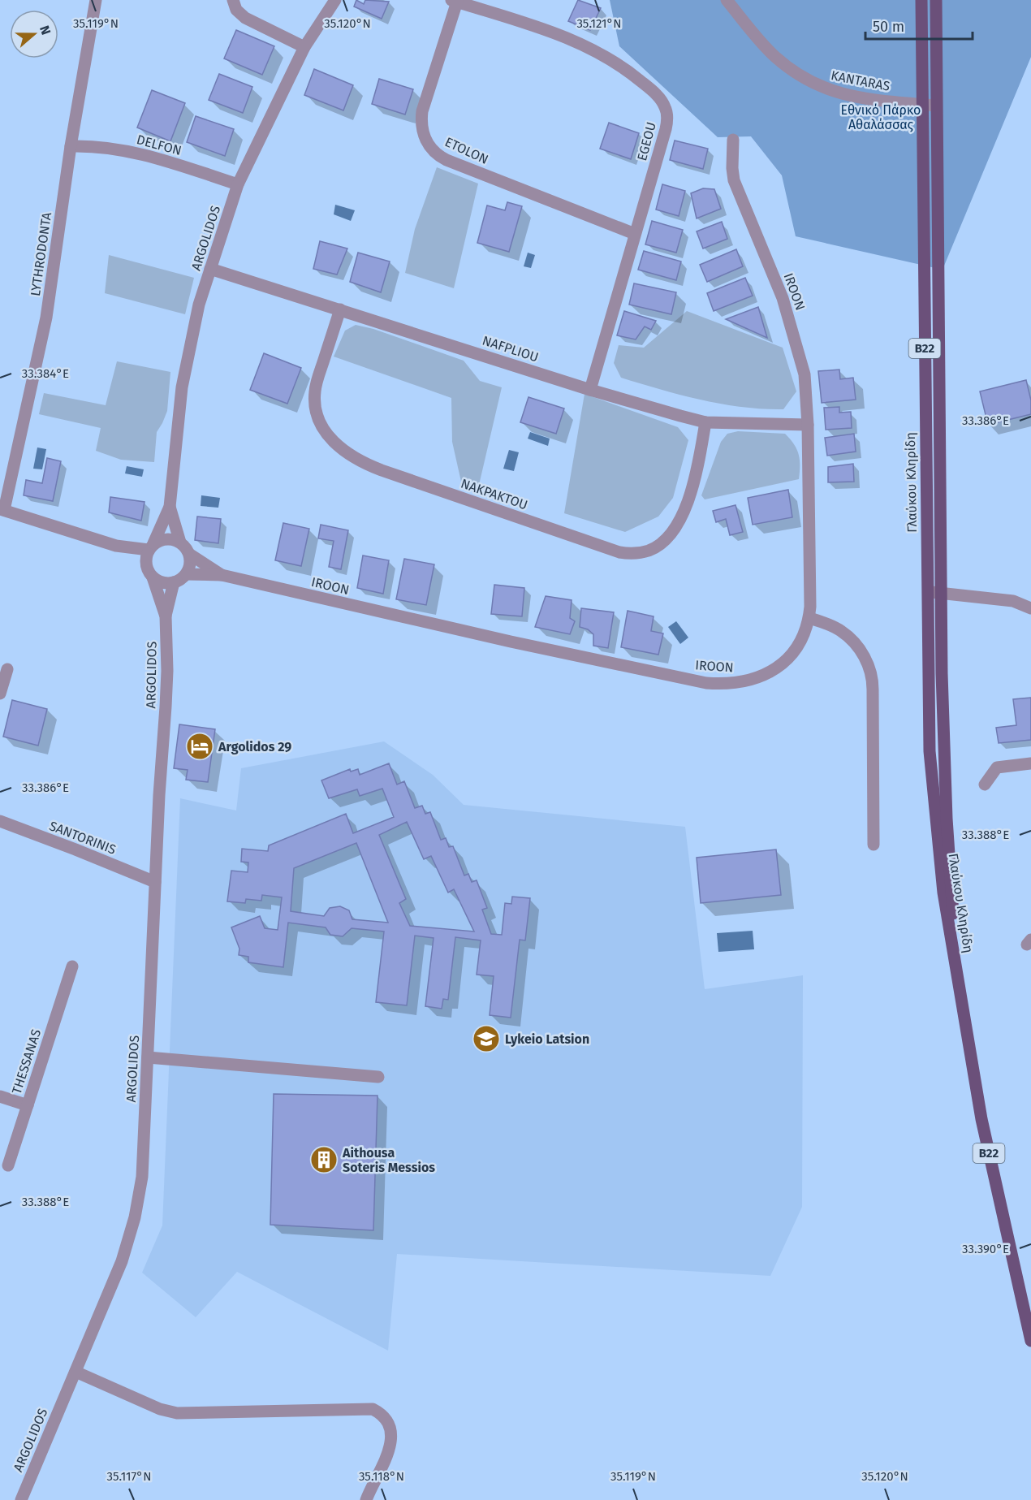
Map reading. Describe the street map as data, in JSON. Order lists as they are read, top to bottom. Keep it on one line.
{"streets":{"main road":["B22","Γλαύκου Κληρίδη"],"street":["KANTARAS","EGEOU","DELFON","ETOLON","ARGOLIDOS","LYTHRODONTA","IROON","NAFPLIOU","NAKPAKTOU","SANTORINIS","THESSANAS"]},"crossings":[["KANTARAS","Γλαύκου Κληρίδη"],["EGEOU","ETOLON"],["EGEOU","NAFPLIOU"],["DELFON","ARGOLIDOS"],["DELFON","LYTHRODONTA"],["ARGOLIDOS","IROON"],["ARGOLIDOS","NAFPLIOU"],["ARGOLIDOS","SANTORINIS"],["IROON","NAFPLIOU"],["NAFPLIOU","NAKPAKTOU"]],"parks":["Εθνικό Πάρκο Αθαλάσσας"],"places":{"hotel":["Argolidos 29"],"school or university":["Lykeio Latsion"],"building":["Aithousa Soteris Messios"]},"scale_bar":"50 m","north":"right","coordinates":["35.121°N","35.119°N","35.120°N","33.384°E","33.386°E","33.388°E","33.390°E","35.117°N","35.118°N"]}
